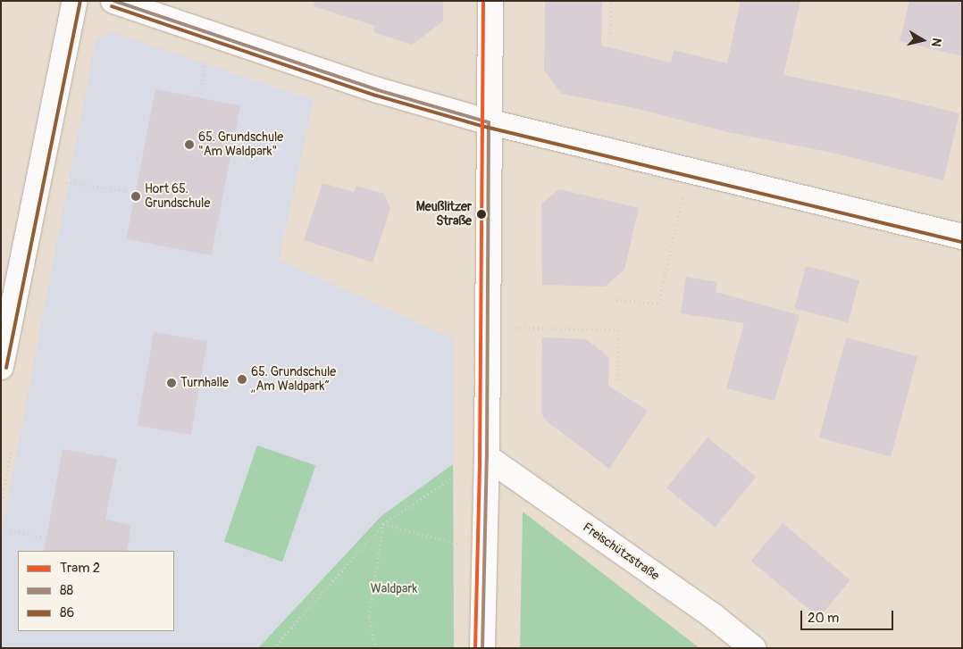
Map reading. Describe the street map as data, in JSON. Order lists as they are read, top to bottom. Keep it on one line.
{"streets":{"street":["Freischützstraße"]},"parks":["Waldpark"],"places":["65. Grundschule \"Am Waldpark\"","Hort 65. Grundschule","Meußlitzer Straße","65. Grundschule „Am Waldpark“","Turnhalle"],"lines":["tram line 2","transit line 88","transit line 86"],"legend":["Tram 2","88","86"],"scale_bar":"20 m","north":"right"}
